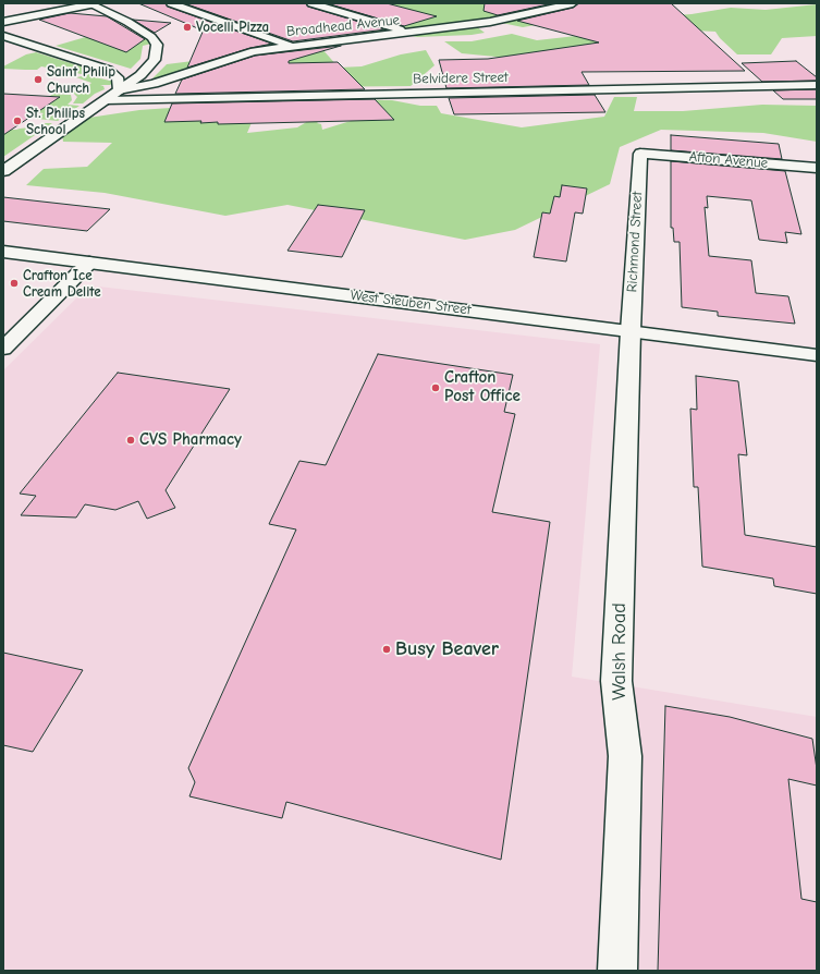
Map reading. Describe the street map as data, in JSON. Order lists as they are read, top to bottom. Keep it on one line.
{"streets":{"street":["Broadhead Avenue","Belvidere Street","Afton Avenue","Richmond Street","West Steuben Street","Walsh Road"]},"crossings":[["Afton Avenue","Richmond Street"],["Richmond Street","West Steuben Street"],["Richmond Street","Walsh Road"],["West Steuben Street","Walsh Road"]],"places":["Vocelli Pizza","Saint Philip Church","St. Philips School","Crafton Ice Cream Delite","Crafton Post Office","CVS Pharmacy","Busy Beaver"]}
